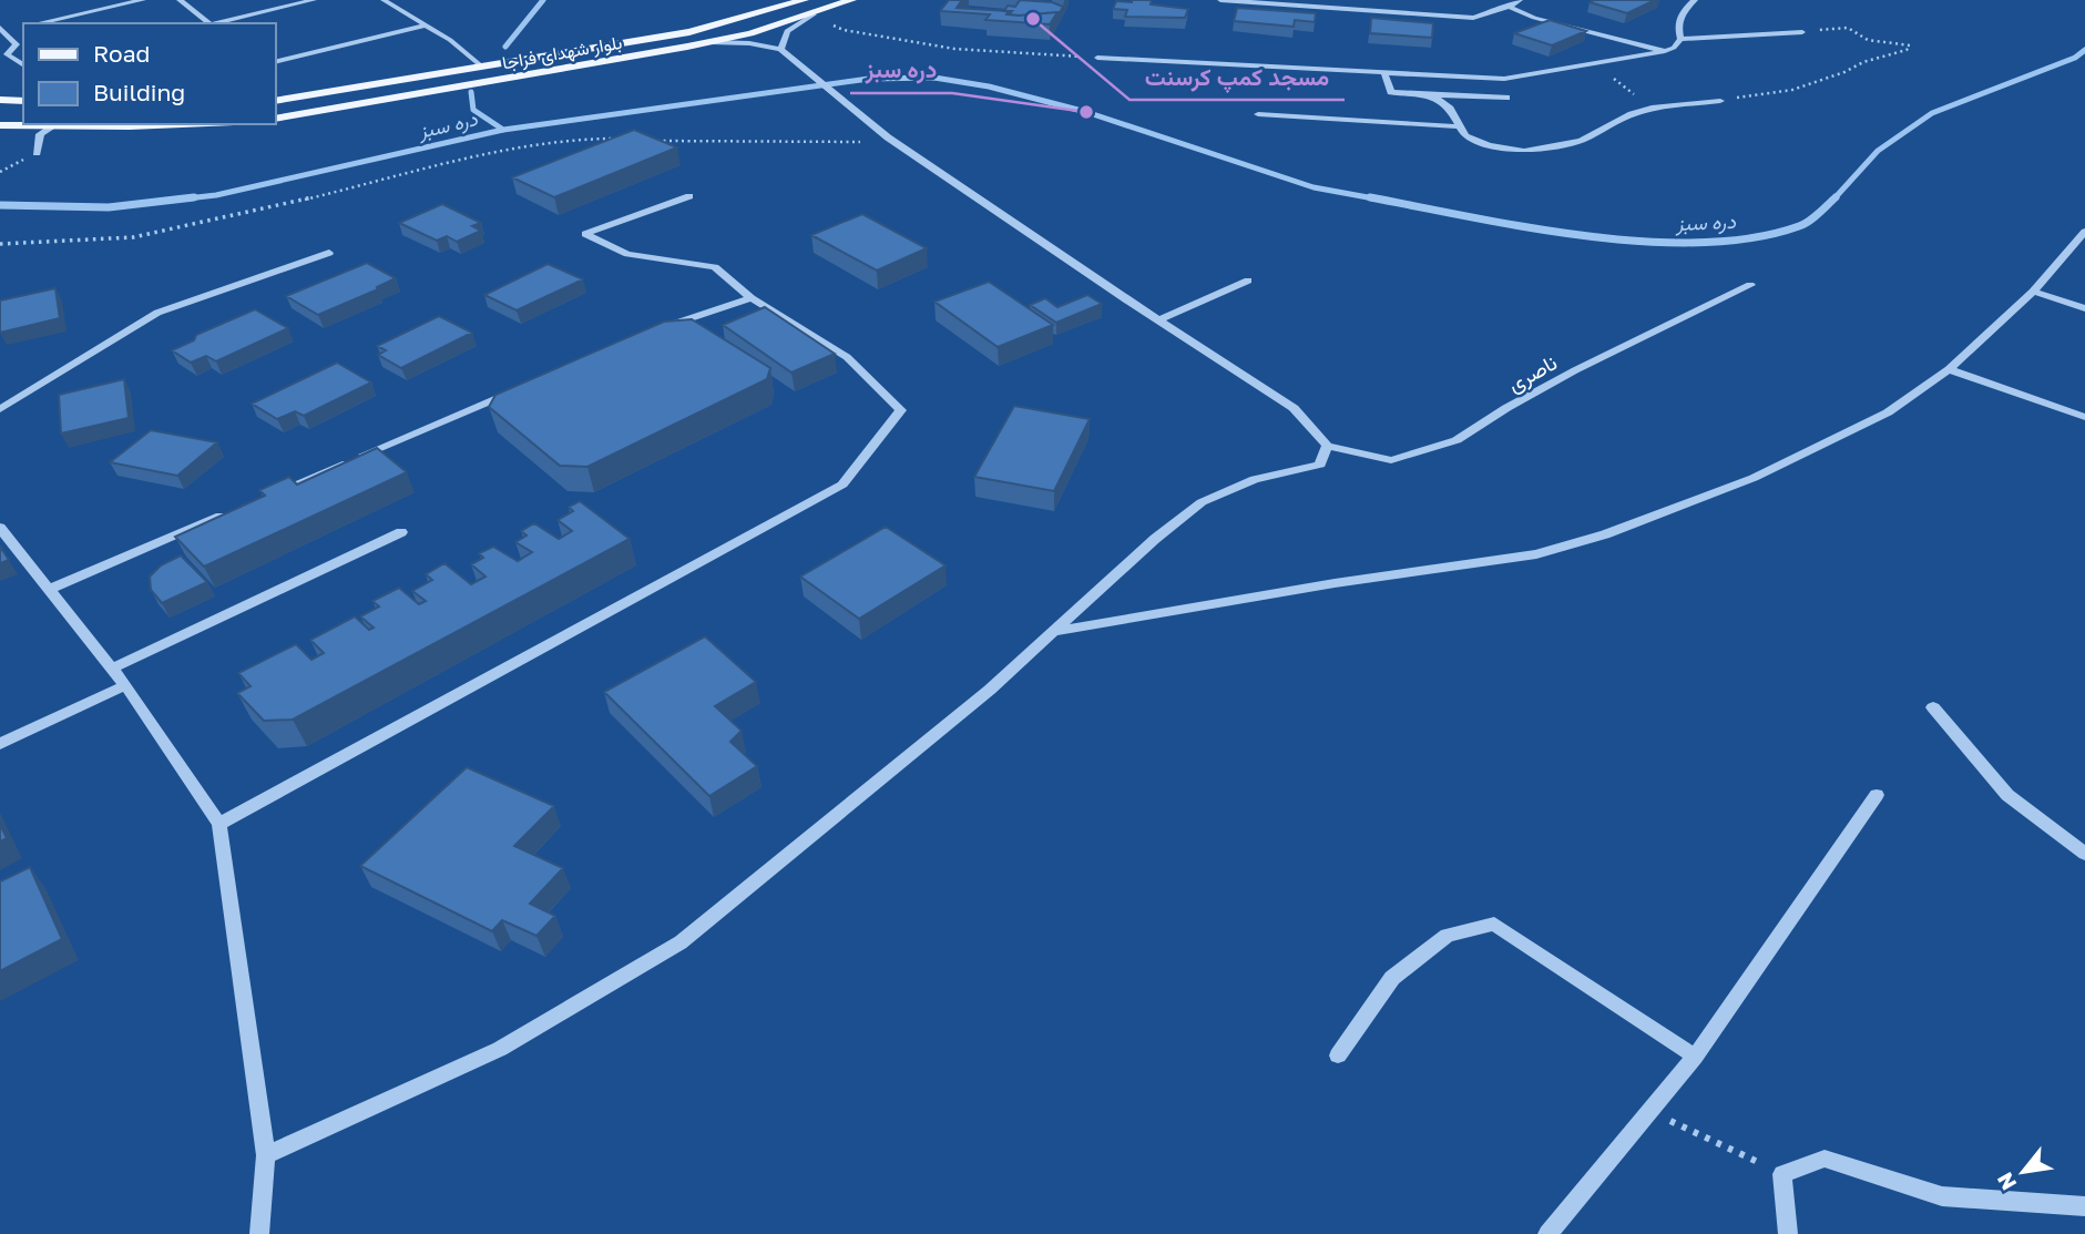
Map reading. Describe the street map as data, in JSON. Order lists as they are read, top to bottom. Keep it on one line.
{"streets":{"main road":["بلوار شهدای فراجا"],"street":["ناصری"]},"water":["دره سبز"],"places":["مسجد کمپ کرسنت","دره سبز"],"legend":["Road","Building"],"north":"bottom left"}
